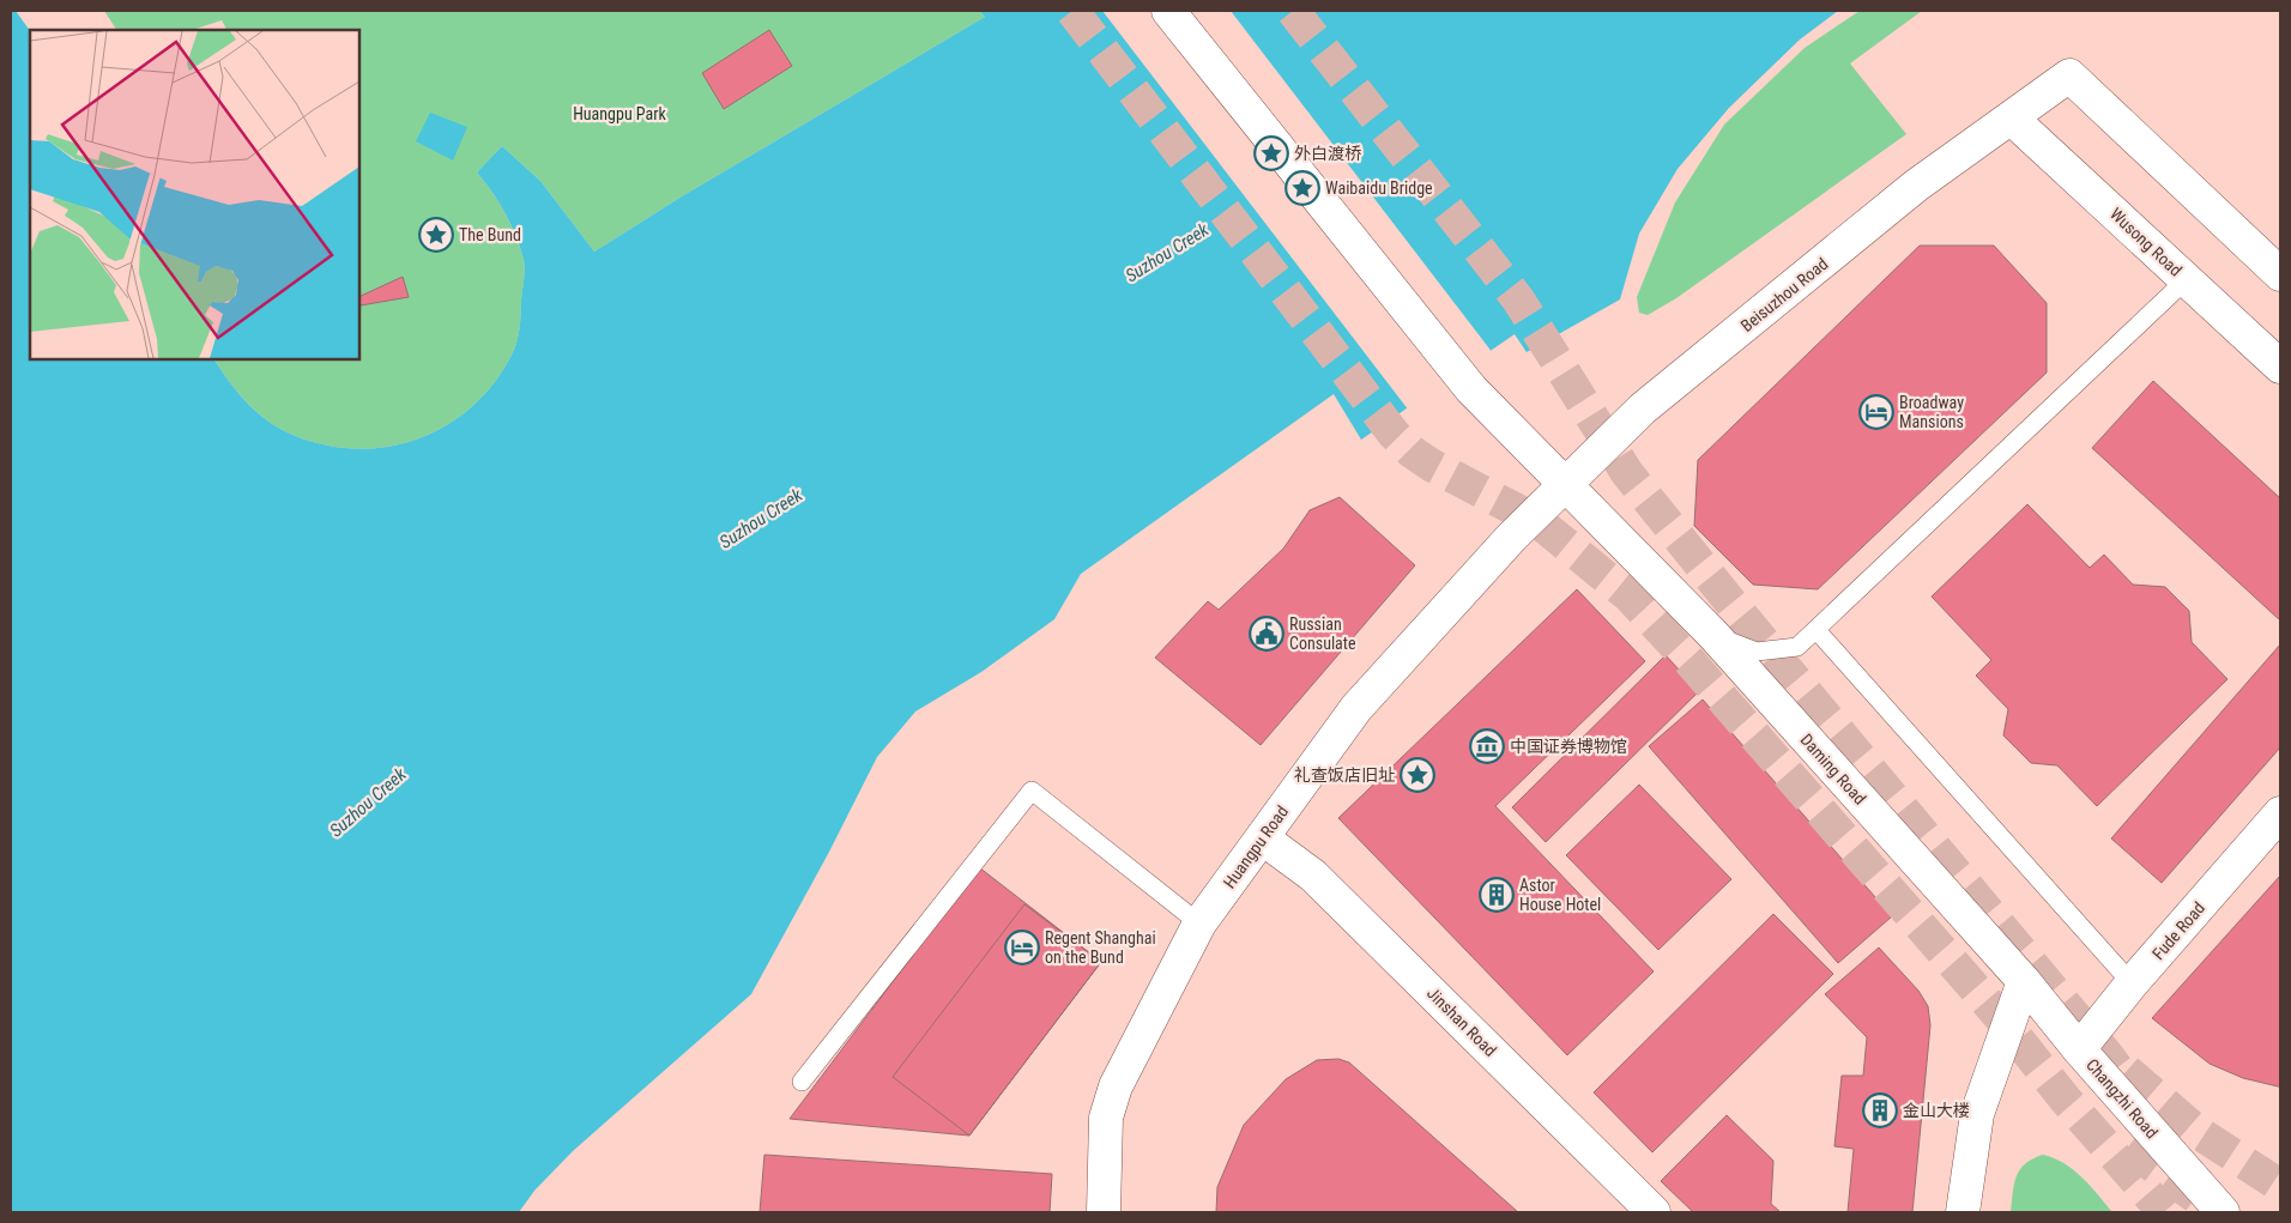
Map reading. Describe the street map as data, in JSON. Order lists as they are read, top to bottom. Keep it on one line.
{"streets":{"street":["Wusong Road","Beisuzhou Road","Daming Road","Huangpu Road","Fude Road","Jinshan Road","Changzhi Road"]},"crossings":[["Wusong Road","Beisuzhou Road"],["Beisuzhou Road","Daming Road"],["Beisuzhou Road","Huangpu Road"],["Daming Road","Huangpu Road"],["Daming Road","Changzhi Road"],["Huangpu Road","Jinshan Road"],["Fude Road","Changzhi Road"]],"water":["Suzhou Creek"],"parks":["Huangpu Park"],"places":{"place":["外白渡桥","Waibaidu Bridge","The Bund","礼查饭店旧址"],"hotel":["Broadway Mansions","Regent Shanghai on the Bund"],"public building":["Russian Consulate"],"museum":["中国证券博物馆"],"building":["Astor House Hotel","金山大楼"]}}
